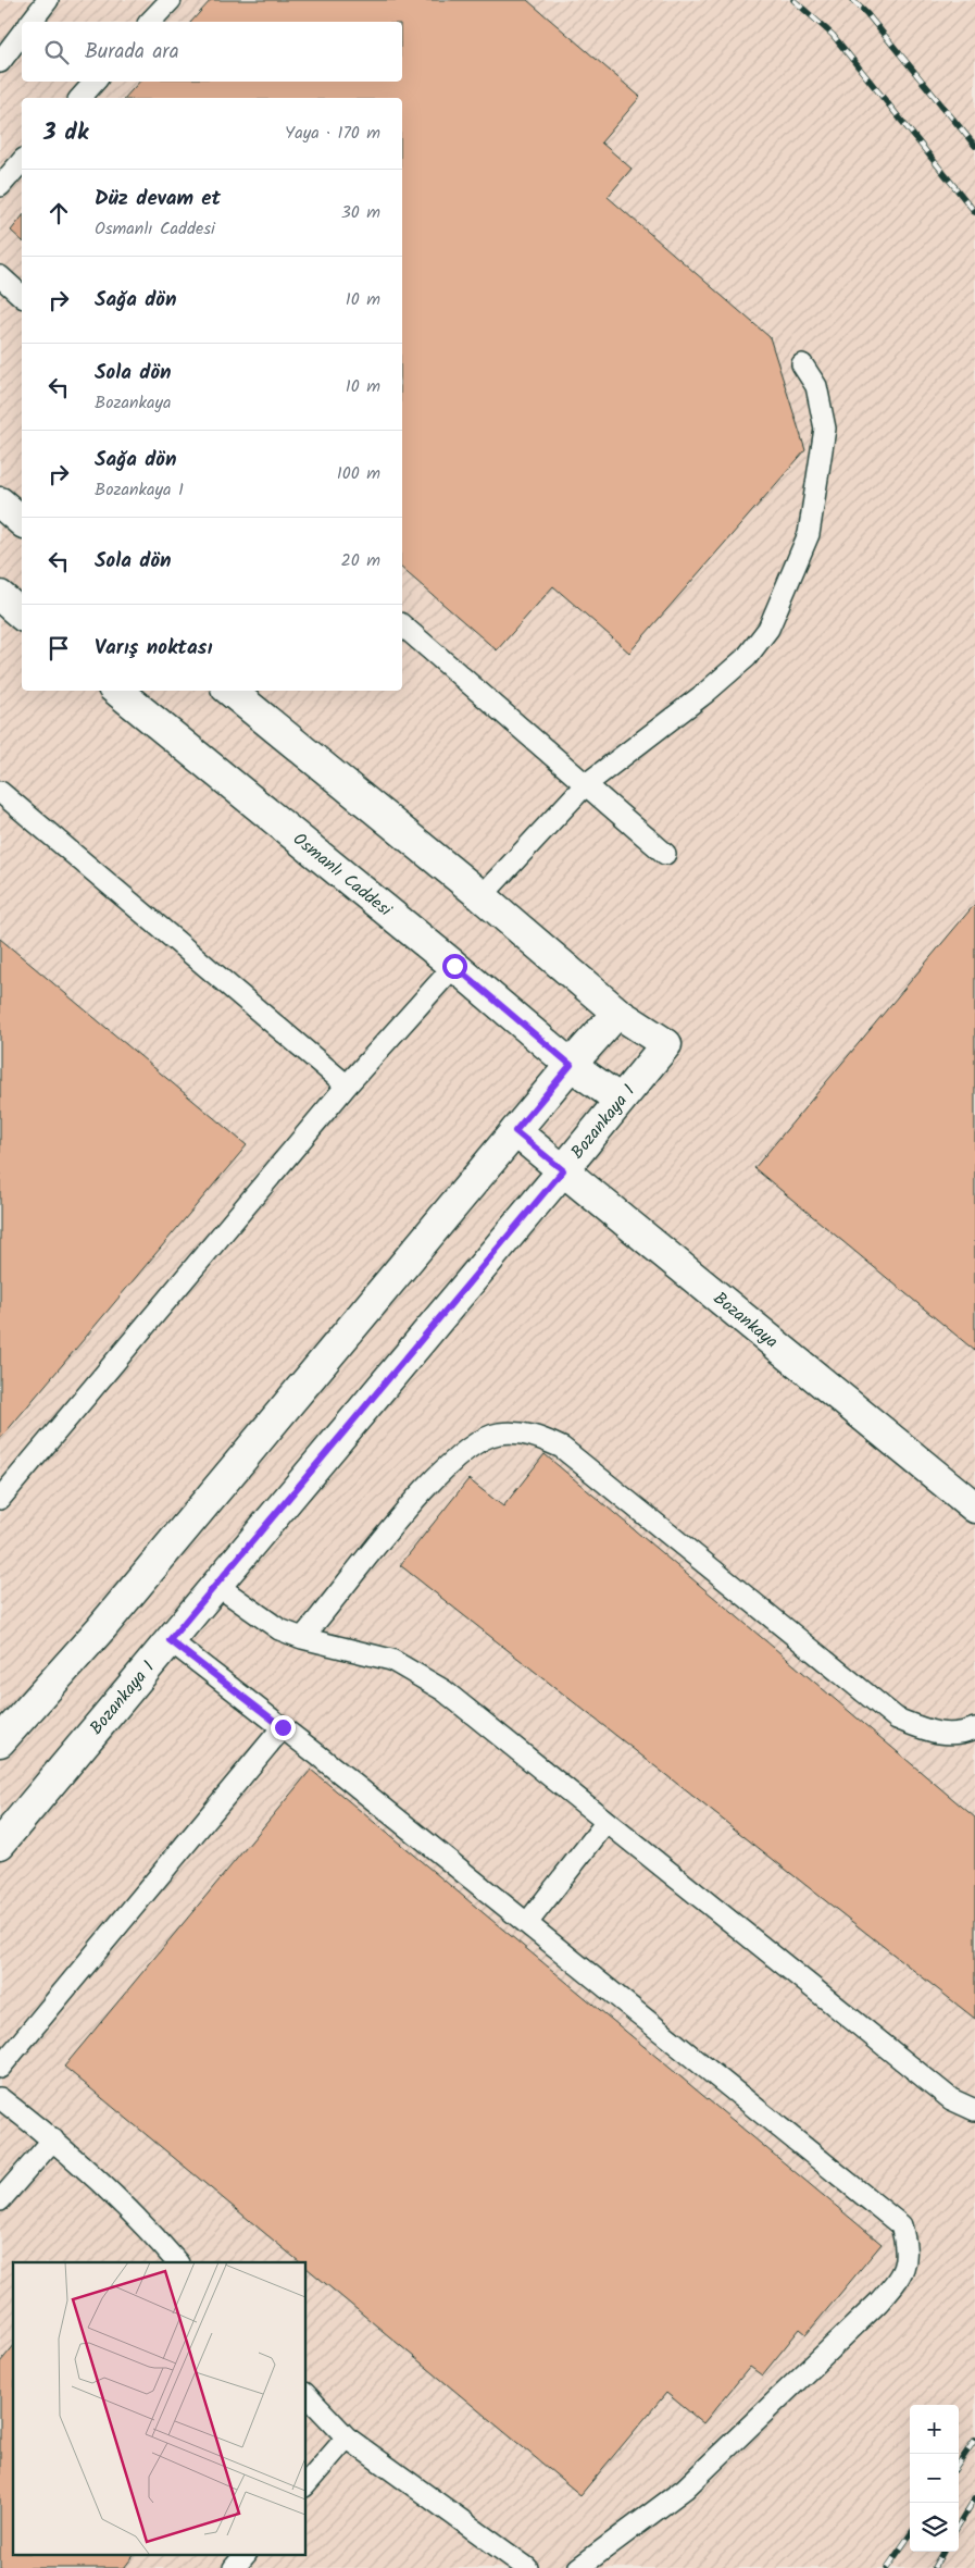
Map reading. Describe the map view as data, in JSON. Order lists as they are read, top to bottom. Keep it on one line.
{"streets":{"street":["Osmanlı Caddesi","Bozankaya 1","Bozankaya"]},"crossings":[["Osmanlı Caddesi","Bozankaya 1"],["Bozankaya 1","Bozankaya"]],"page":{"search":"Burada ara","heading":["3 dk","Yaya · 170 m"],"list":[["Düz devam et","Osmanlı Caddesi","30 m"],["Sağa dön","10 m"],["Sola dön","Bozankaya","10 m"],["Sağa dön","Bozankaya 1","100 m"],["Sola dön","20 m"],"Varış noktası"],"map_buttons":["+","−"]}}
